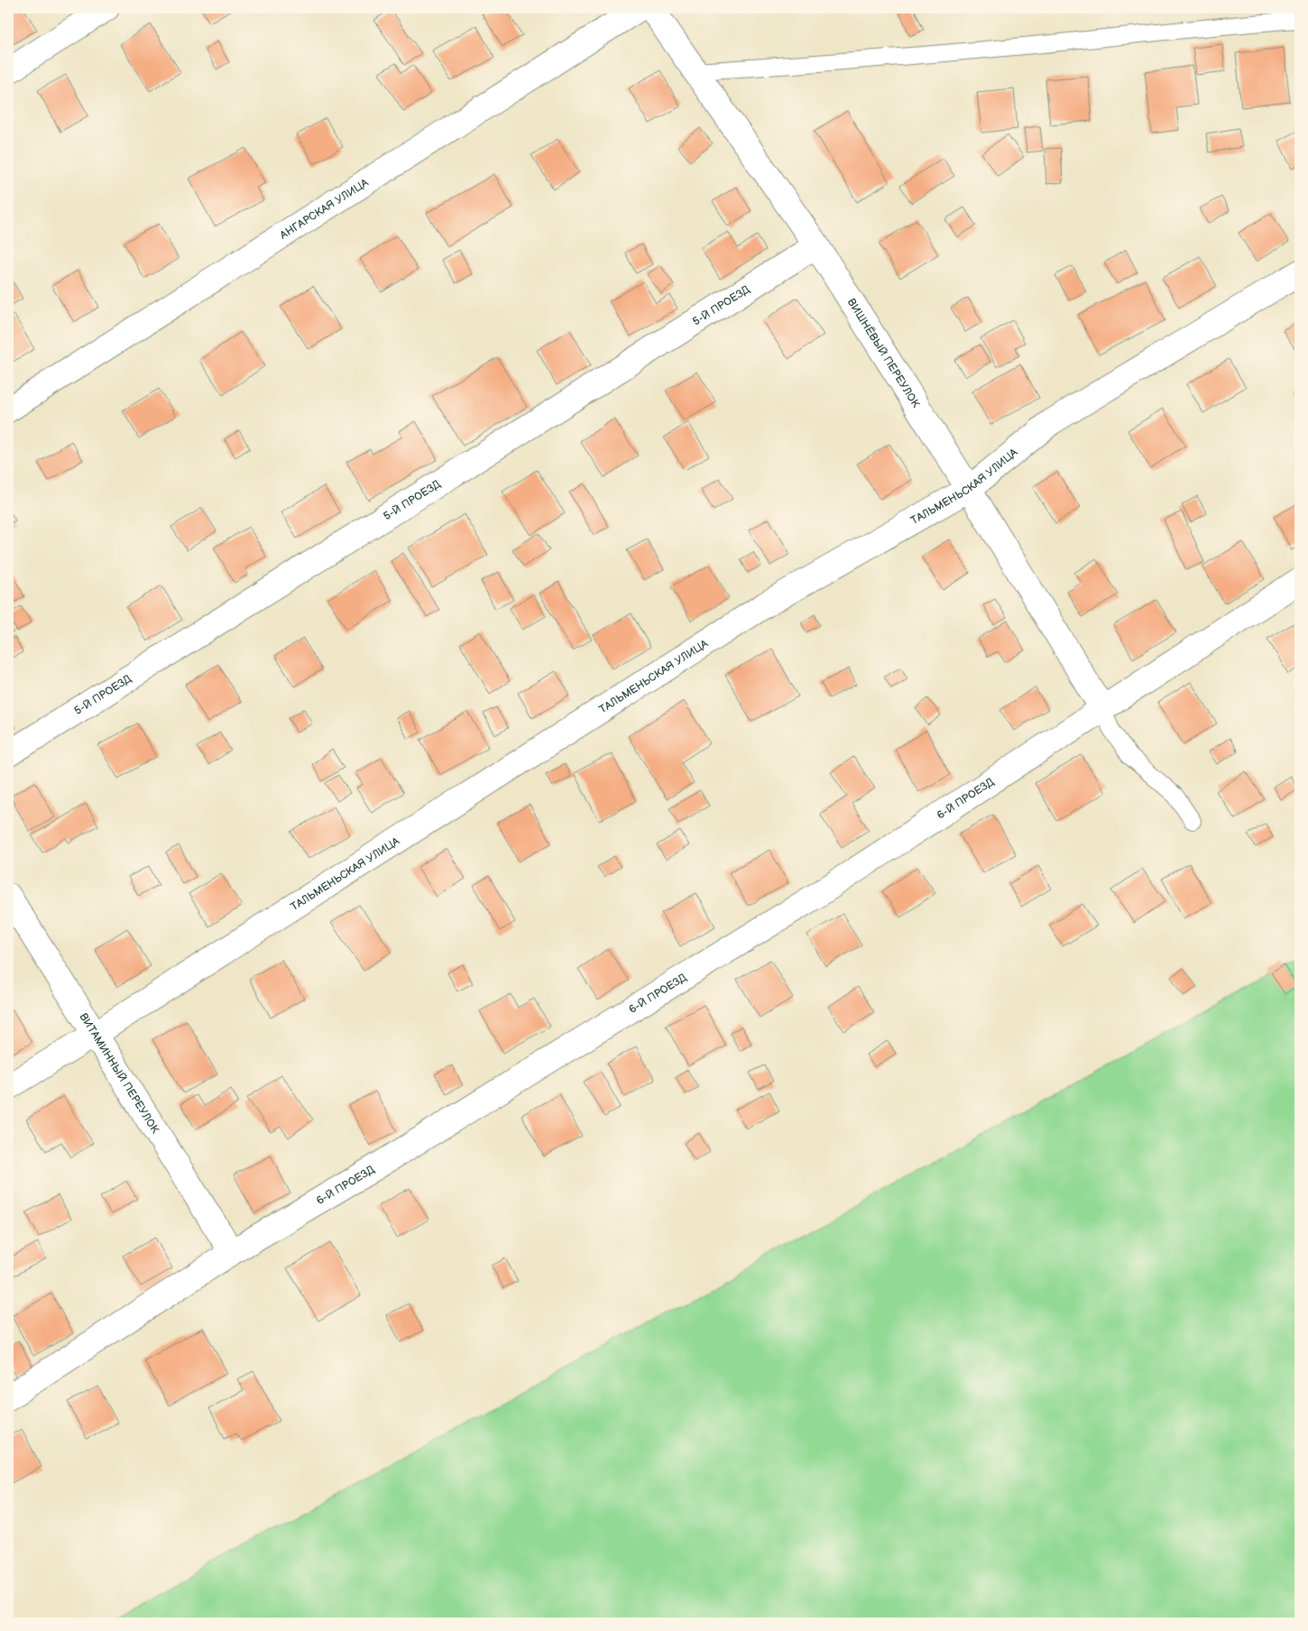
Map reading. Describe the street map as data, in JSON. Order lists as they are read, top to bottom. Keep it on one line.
{"streets":{"street":["АНГАРСКАЯ УЛИЦА","5-Й ПРОЕЗД","ВИШНЁВЫЙ ПЕРЕУЛОК","ТАЛЬМЕНЬСКАЯ УЛИЦА","6-Й ПРОЕЗД","ВИТАМИННЫЙ ПЕРЕУЛОК"]},"crossings":[["5-Й ПРОЕЗД","ВИШНЁВЫЙ ПЕРЕУЛОК"],["ВИШНЁВЫЙ ПЕРЕУЛОК","ТАЛЬМЕНЬСКАЯ УЛИЦА"],["ВИШНЁВЫЙ ПЕРЕУЛОК","6-Й ПРОЕЗД"],["ТАЛЬМЕНЬСКАЯ УЛИЦА","ВИТАМИННЫЙ ПЕРЕУЛОК"],["6-Й ПРОЕЗД","ВИТАМИННЫЙ ПЕРЕУЛОК"]]}
